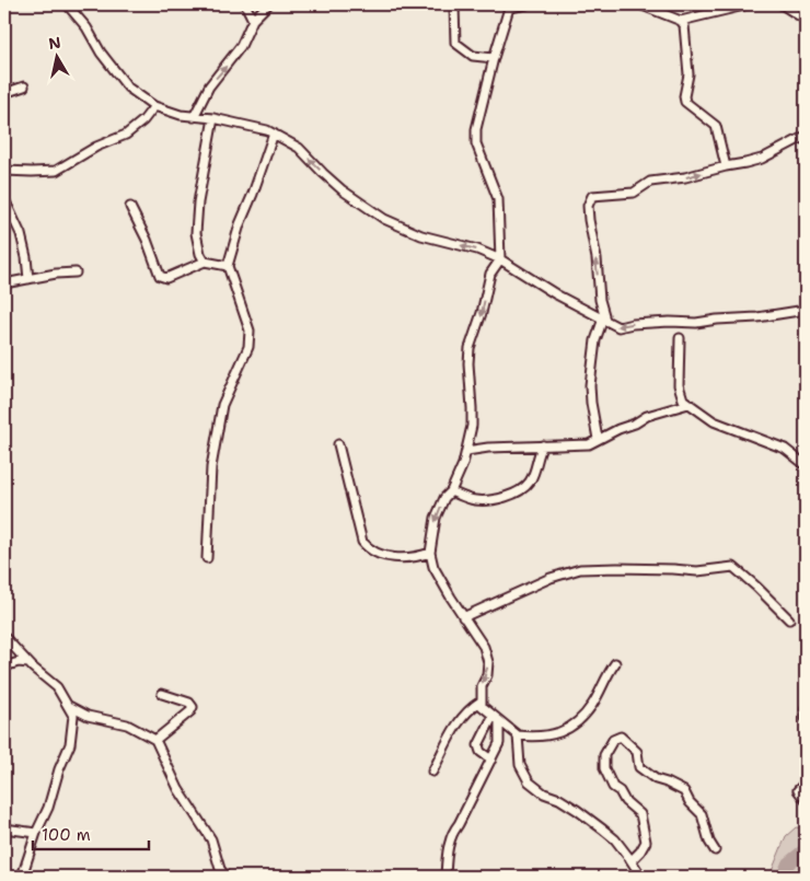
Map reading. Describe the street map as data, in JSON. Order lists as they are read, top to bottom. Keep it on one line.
{"scale_bar":"100 m","north":"top"}
